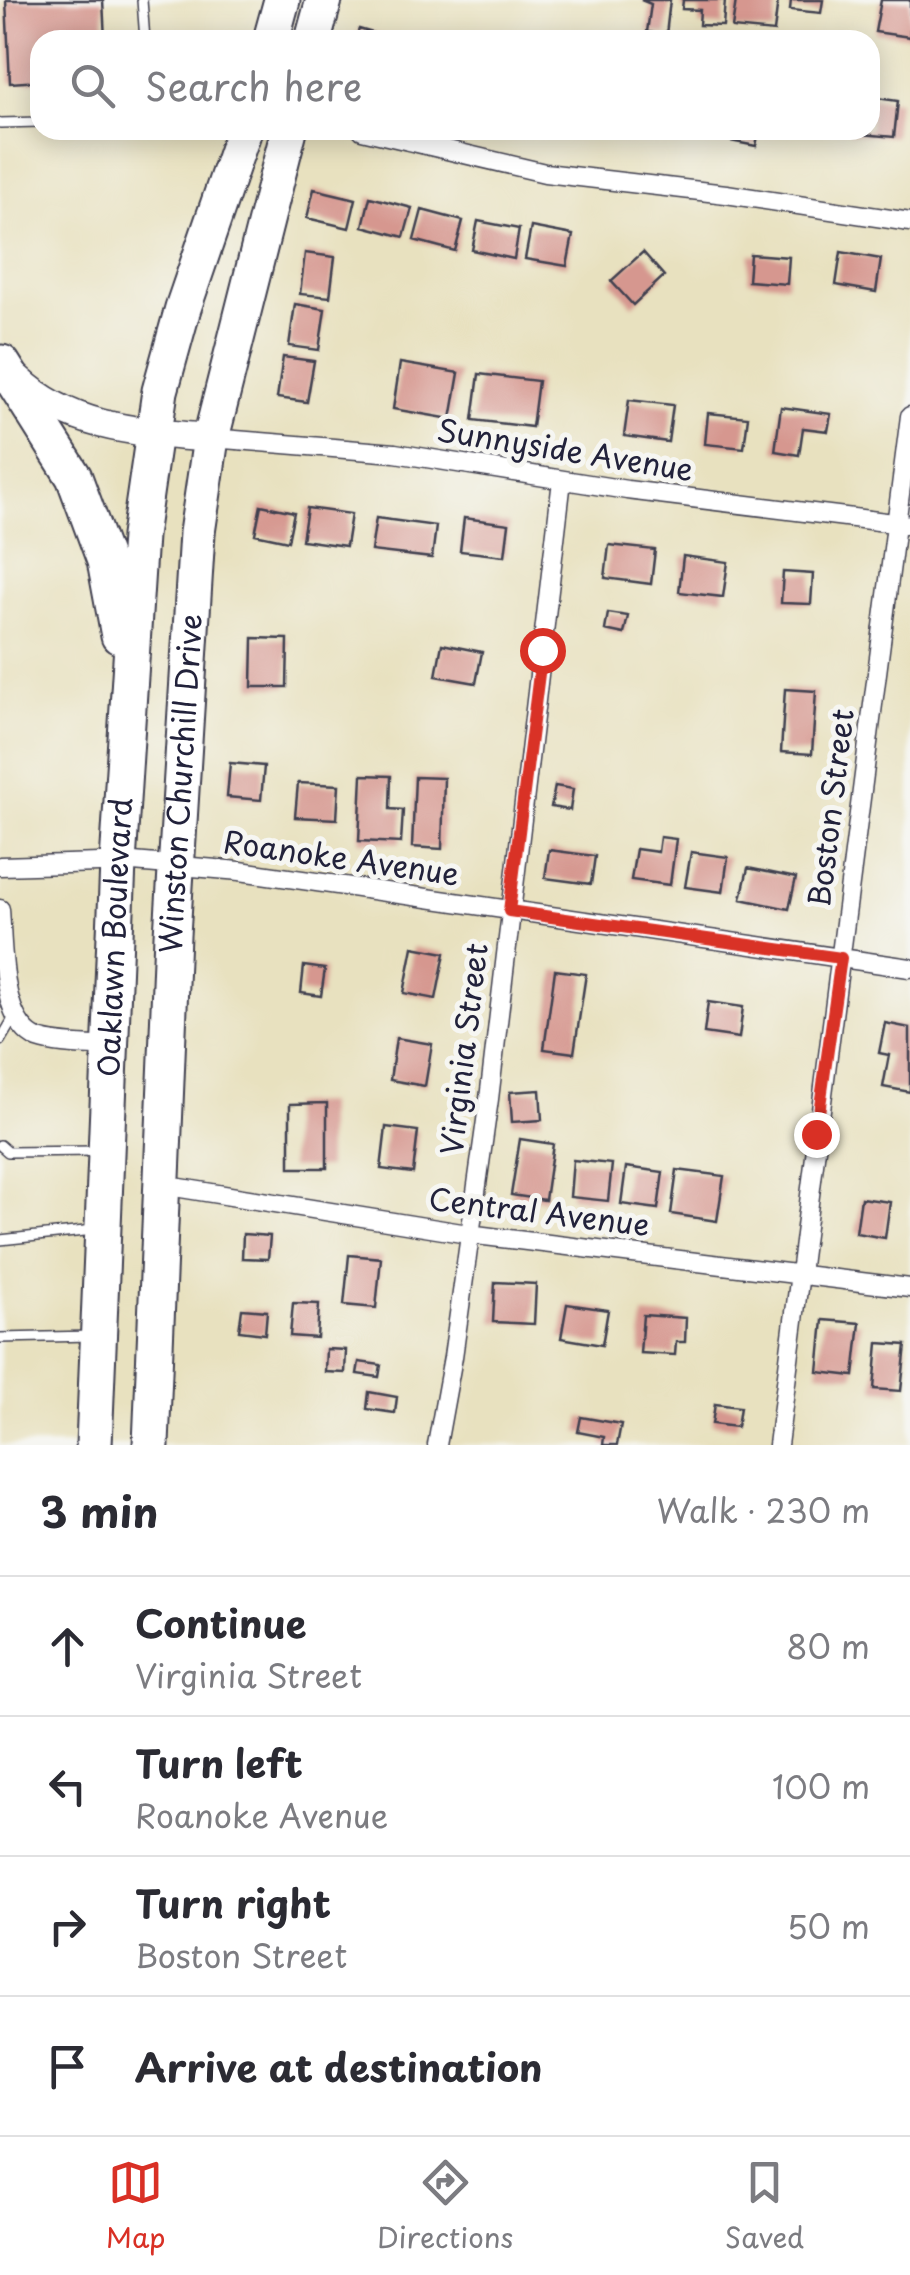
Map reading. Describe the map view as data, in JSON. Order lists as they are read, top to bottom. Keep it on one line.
{"streets":{"highway":["Winston Churchill Drive","Oaklawn Boulevard"],"street":["Sunnyside Avenue","Boston Street","Roanoke Avenue","Virginia Street","Central Avenue"]},"crossings":[["Sunnyside Avenue","Winston Churchill Drive"],["Sunnyside Avenue","Boston Street"],["Sunnyside Avenue","Virginia Street"],["Winston Churchill Drive","Roanoke Avenue"],["Winston Churchill Drive","Central Avenue"],["Boston Street","Roanoke Avenue"],["Boston Street","Central Avenue"],["Roanoke Avenue","Oaklawn Boulevard"],["Roanoke Avenue","Virginia Street"],["Virginia Street","Central Avenue"]],"page":{"search":"Search here","heading":["3 min","Walk · 230 m"],"list":[["Continue","Virginia Street","80 m"],["Turn left","Roanoke Avenue","100 m"],["Turn right","Boston Street","50 m"],"Arrive at destination"],"nav":["Map","Directions","Saved"]}}
